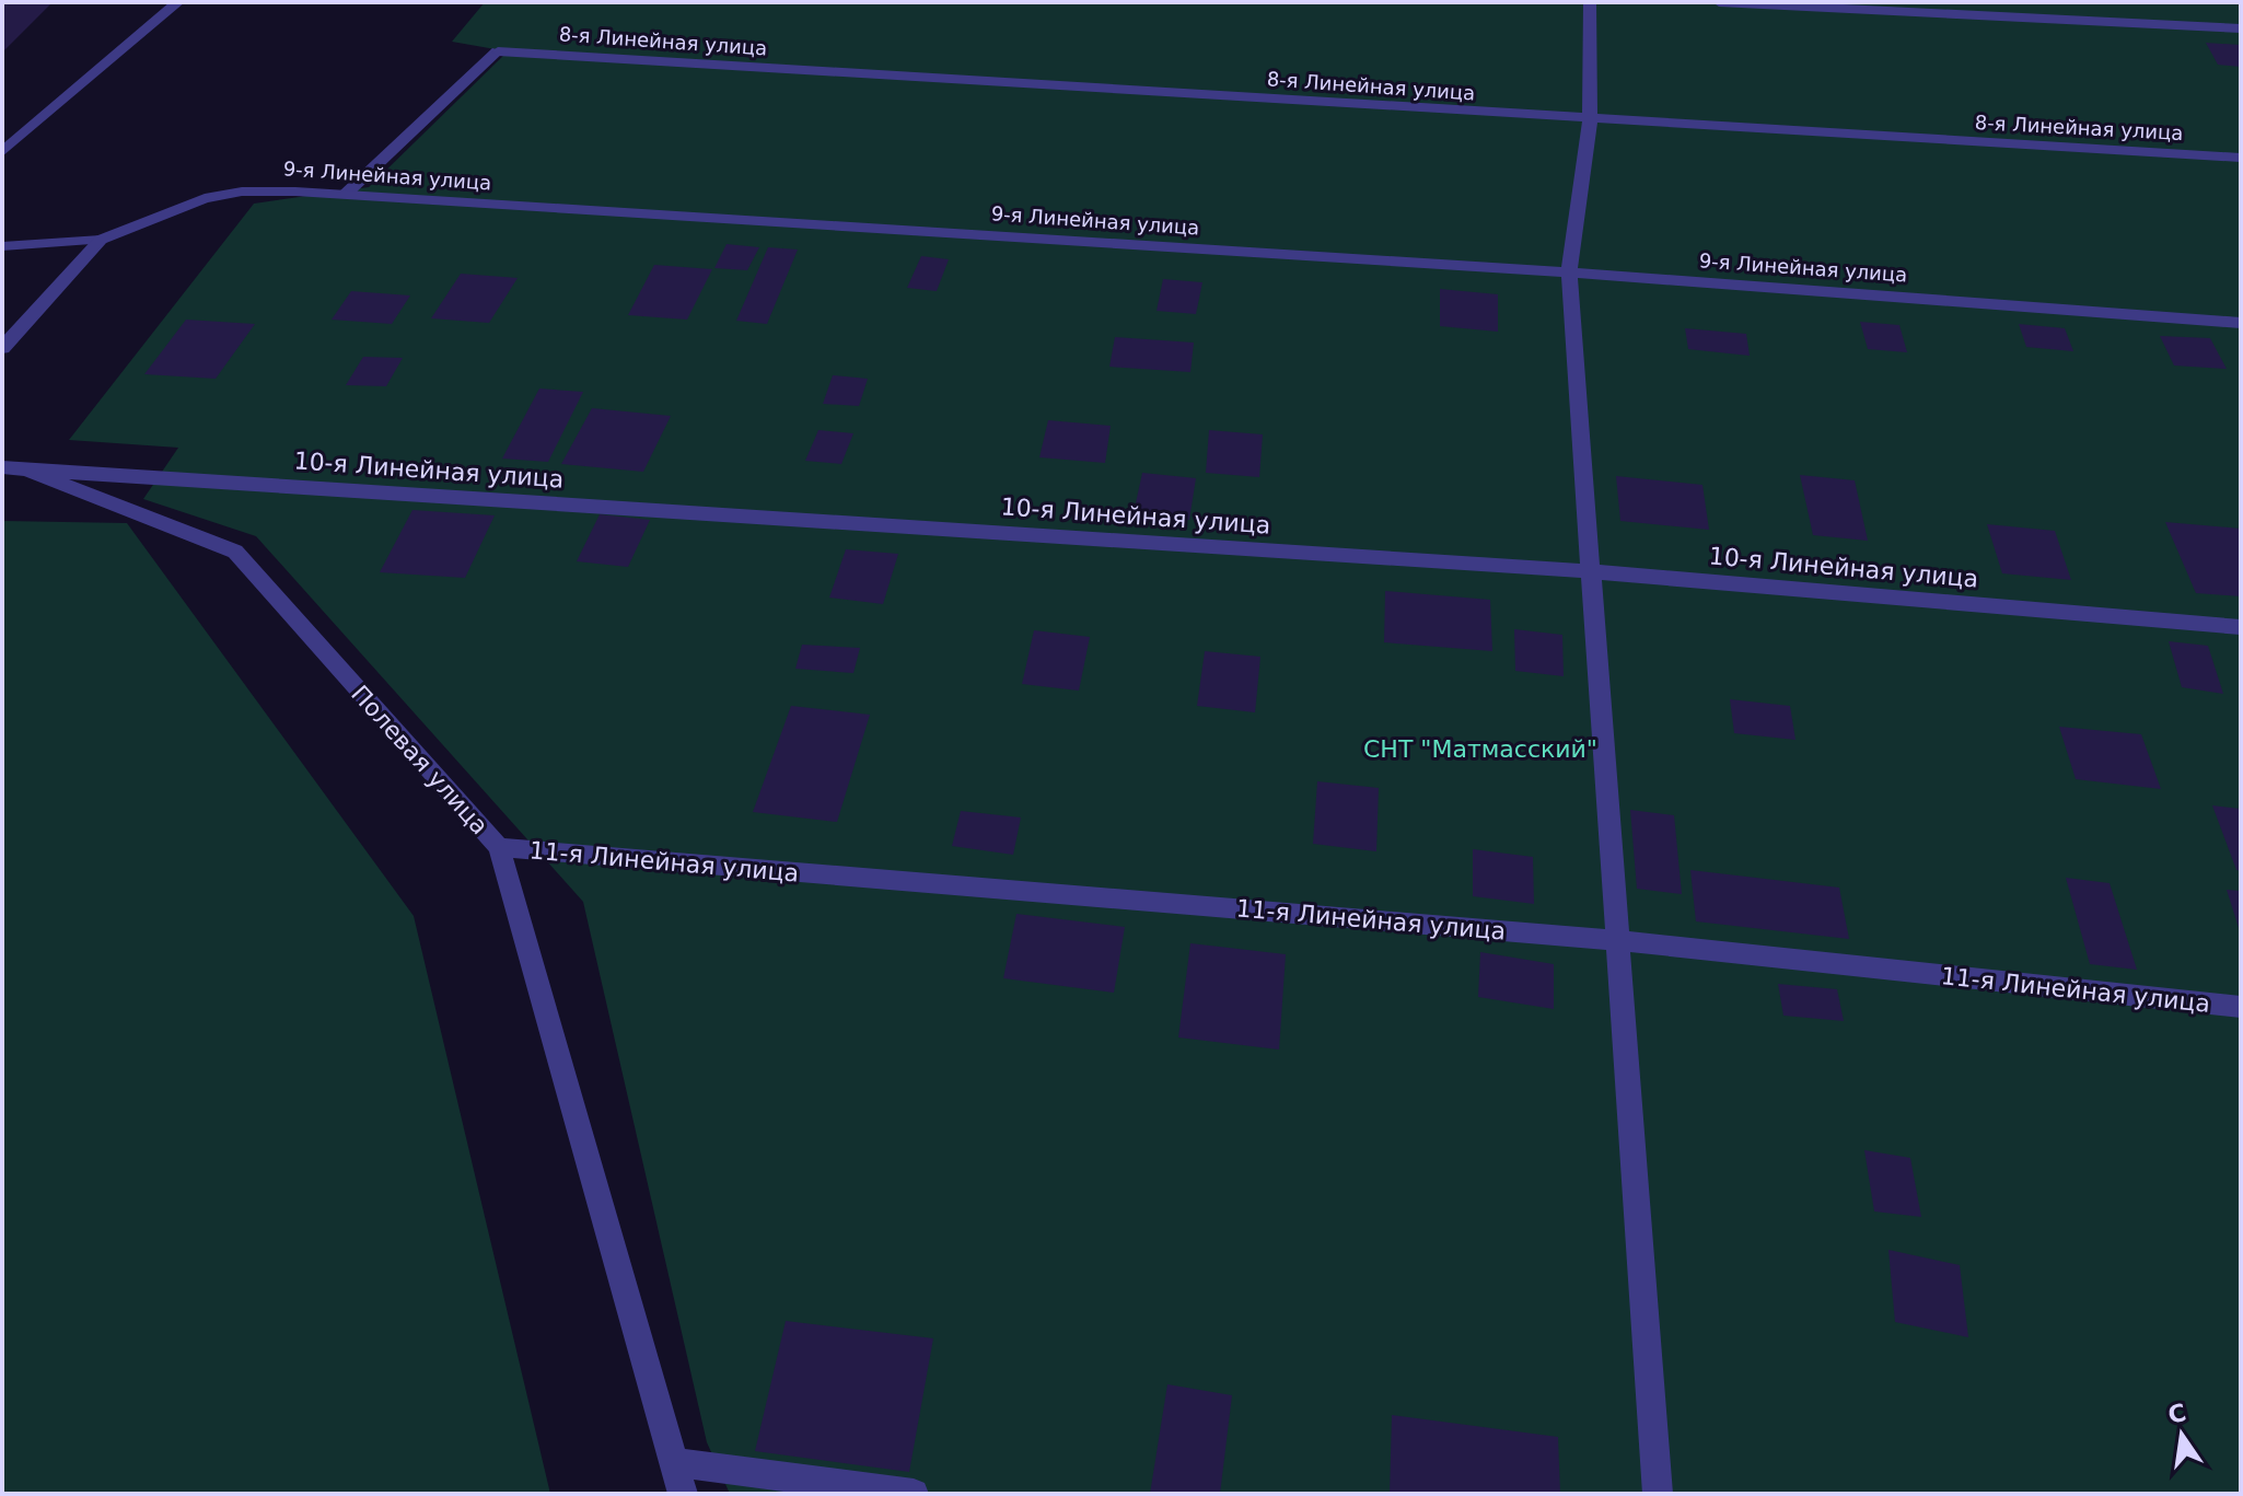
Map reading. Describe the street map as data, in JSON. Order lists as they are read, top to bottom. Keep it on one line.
{"streets":{"street":["8-я Линейная улица","9-я Линейная улица","10-я Линейная улица","Полевая улица","11-я Линейная улица"]},"crossings":[["8-я Линейная улица","9-я Линейная улица"],["10-я Линейная улица","Полевая улица"],["Полевая улица","11-я Линейная улица"]],"parks":["СНТ \"Матмасский\""],"north":"top"}
